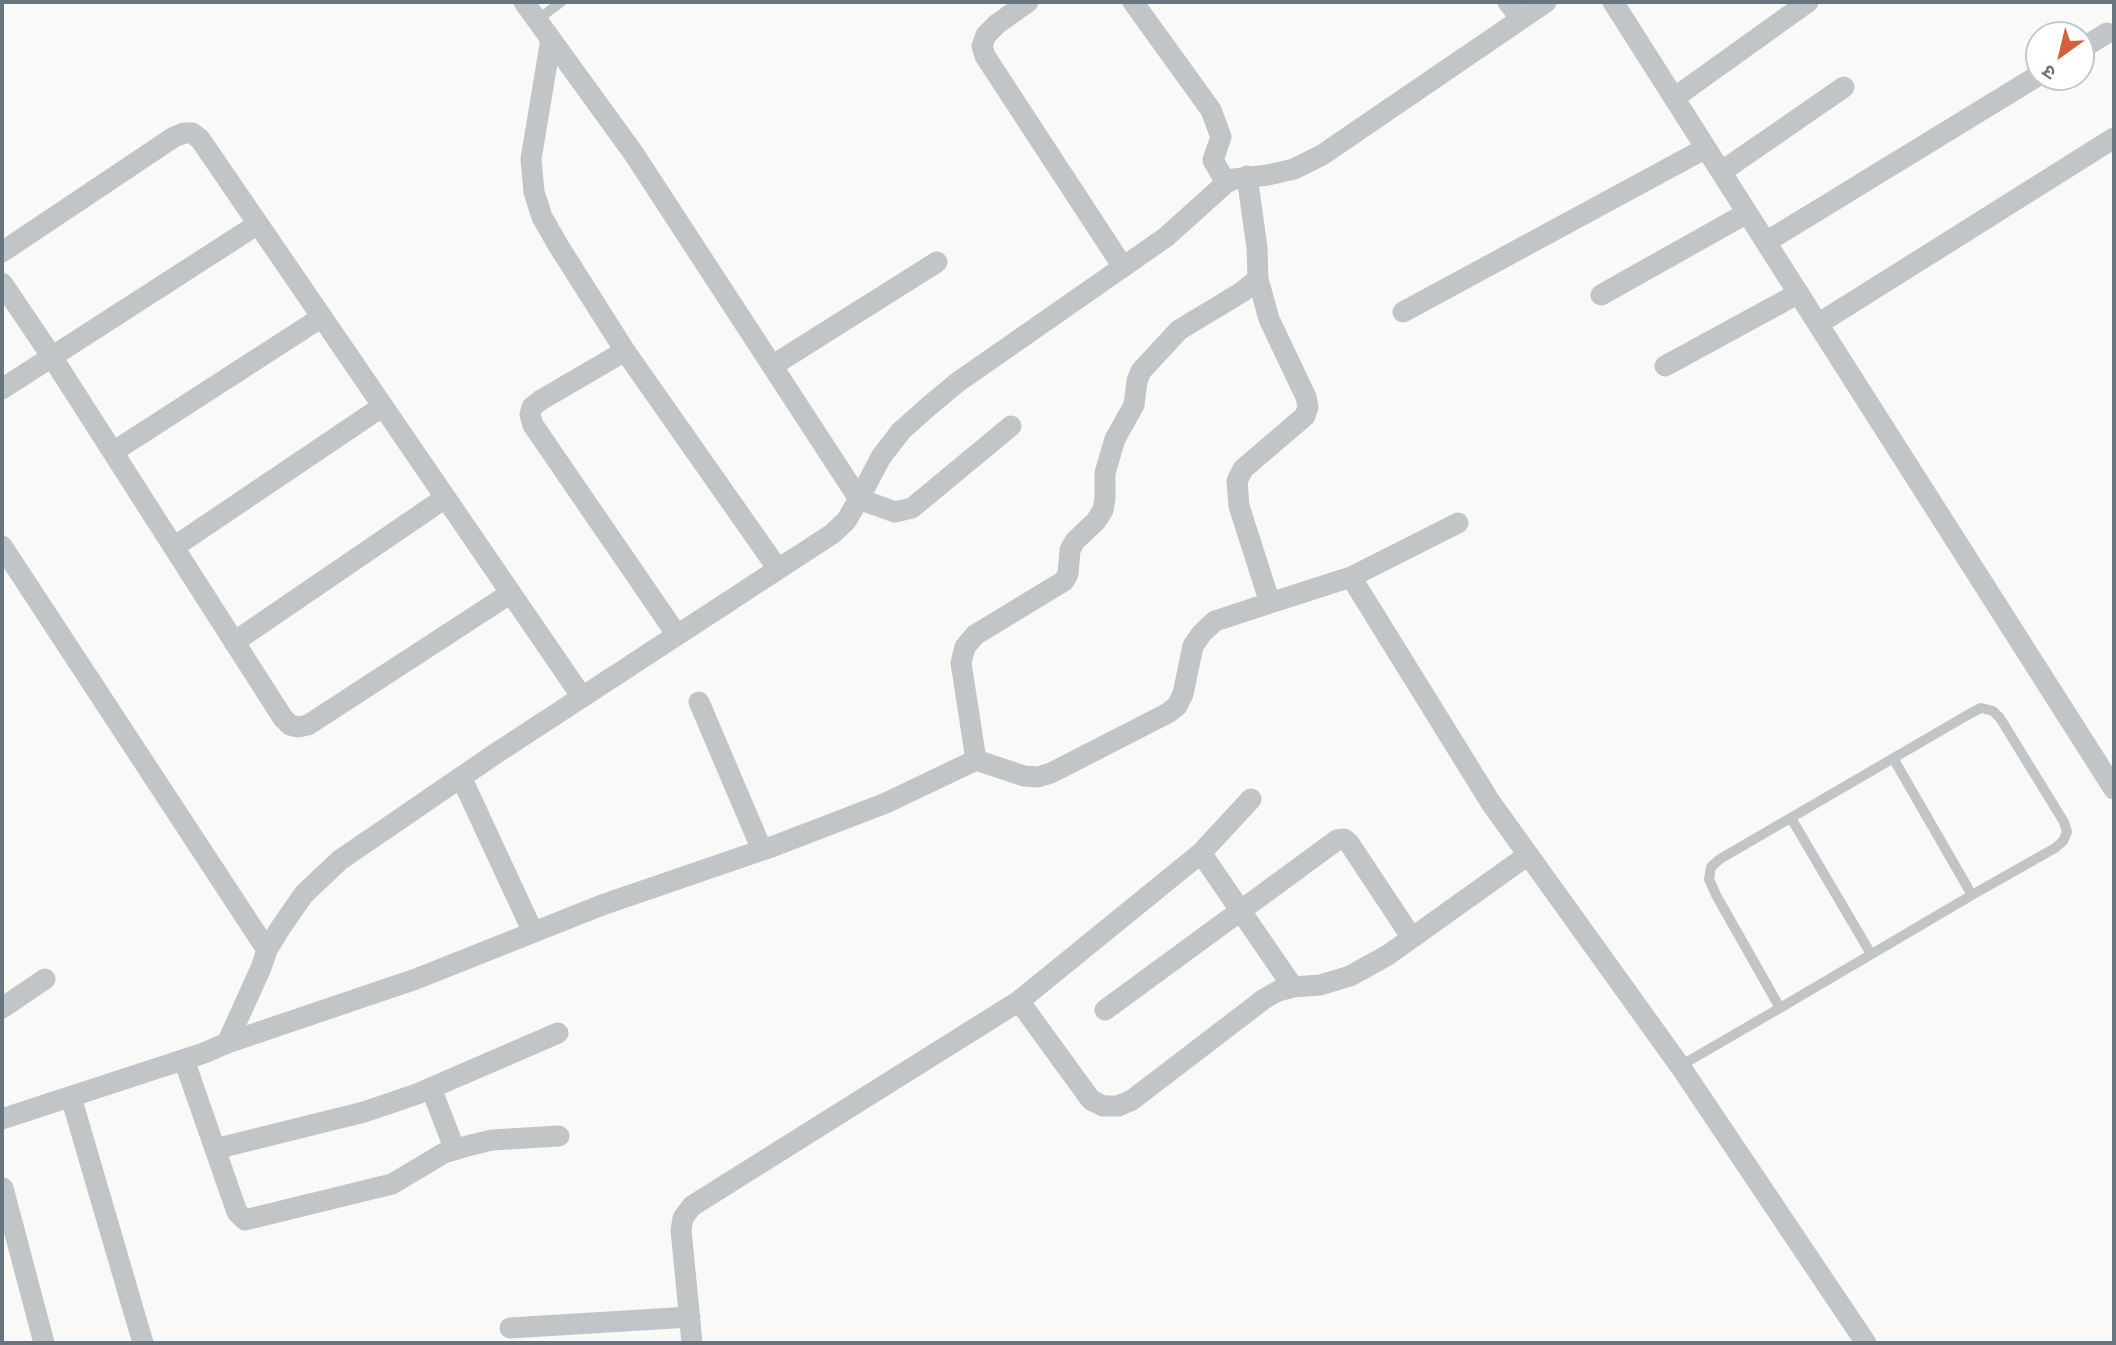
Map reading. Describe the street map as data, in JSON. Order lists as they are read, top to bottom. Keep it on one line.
{"north":"bottom left"}
